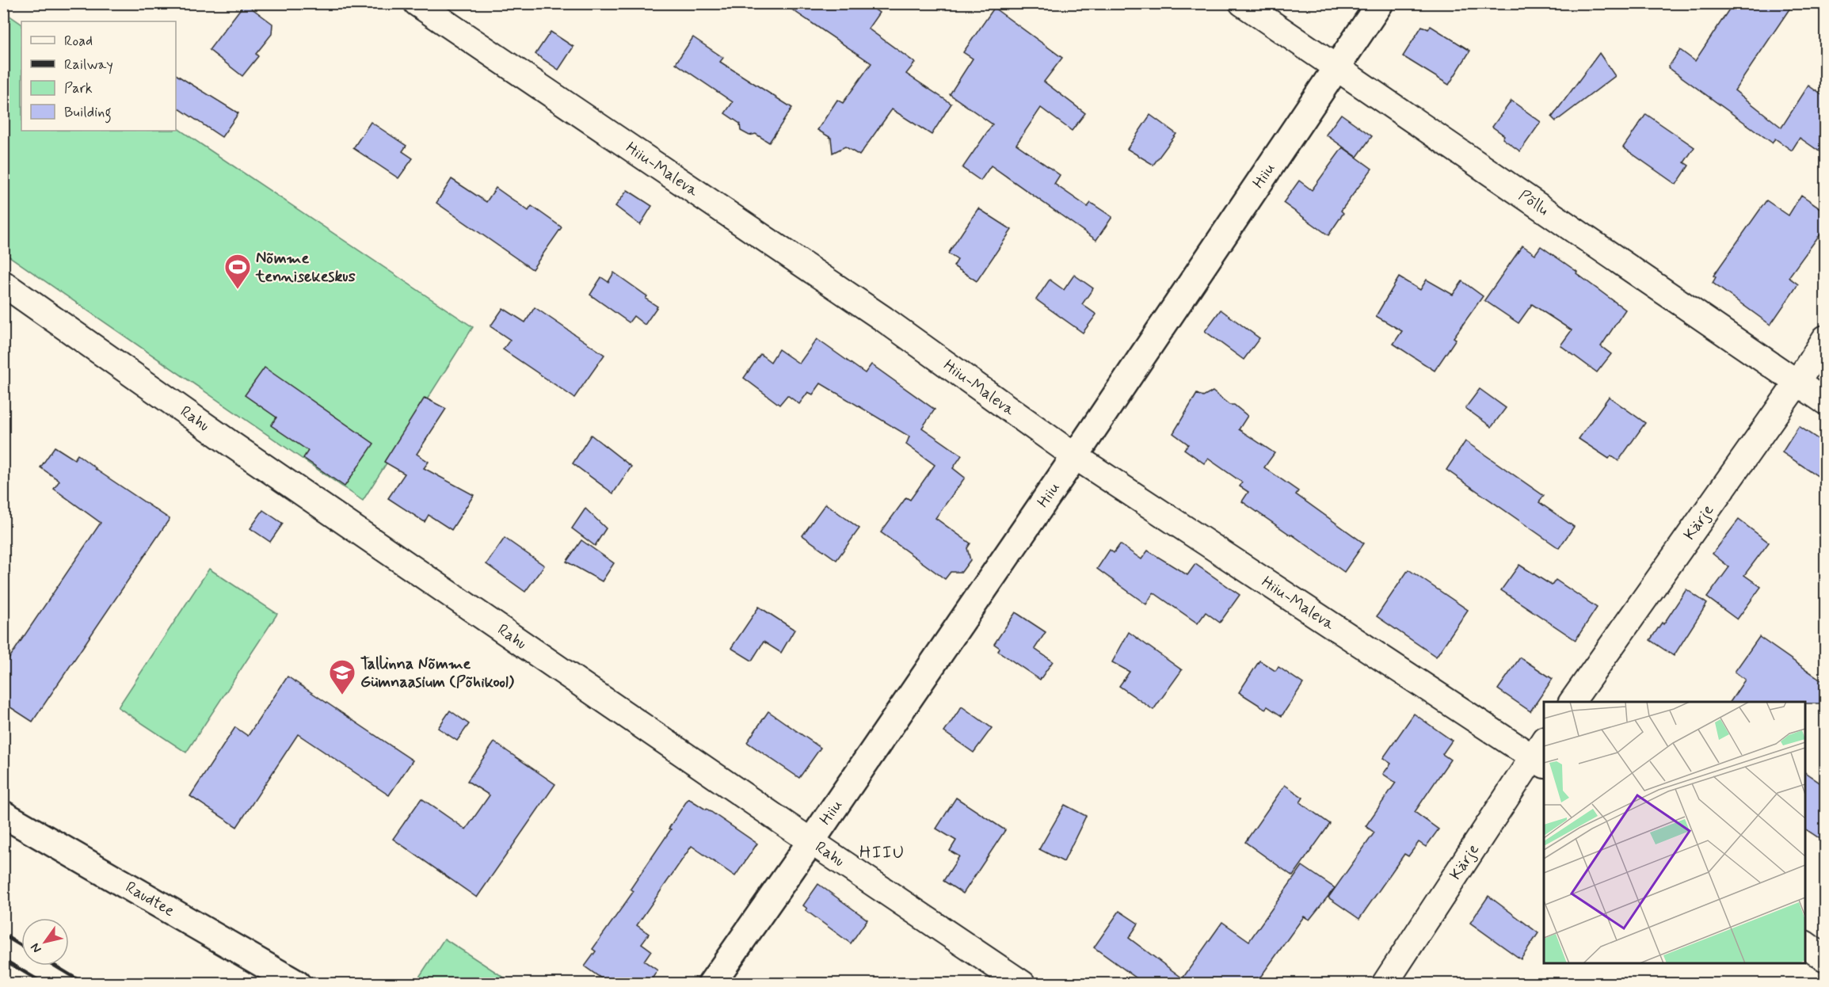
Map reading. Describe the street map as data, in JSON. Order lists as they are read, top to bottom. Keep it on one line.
{"streets":{"street":["Hiiu-Maleva","Hiiu","Põllu","Rahu","Kärje","Raudtee"]},"crossings":[["Hiiu-Maleva","Hiiu"],["Hiiu-Maleva","Kärje"],["Hiiu","Põllu"],["Hiiu","Rahu"],["Põllu","Kärje"]],"districts":["HIIU"],"places":{"sports":["Nõmme tennisekeskus"],"school or university":["Tallinna Nõmme Gümnaasium (Põhikool)"]},"legend":["Road","Railway","Park","Building"],"north":"bottom left"}
